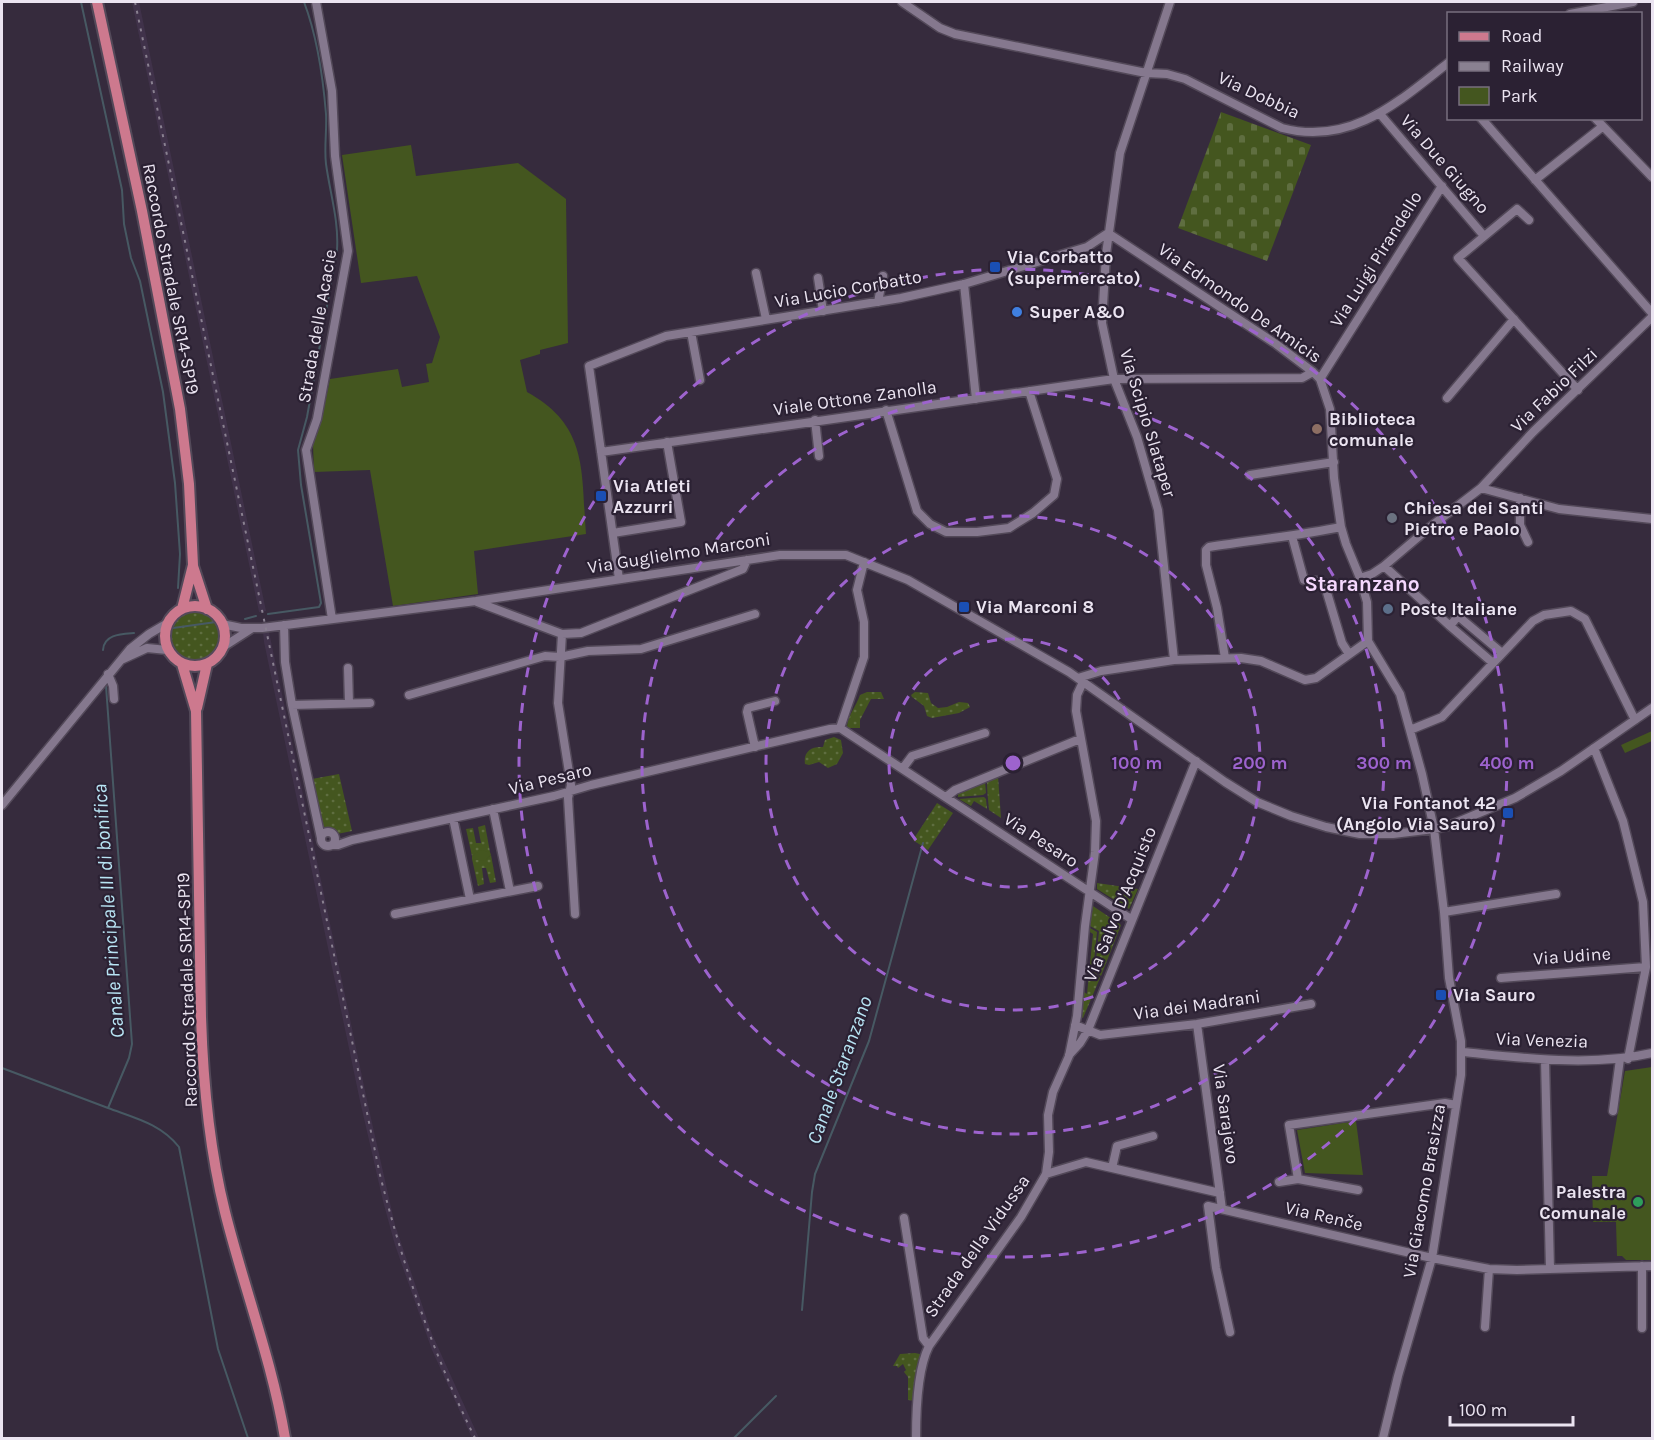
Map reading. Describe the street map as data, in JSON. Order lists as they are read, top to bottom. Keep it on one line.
{"streets":{"main road":["Raccordo Stradale SR14-SP19"],"street":["Via Dobbia","Via Due Giugno","Via Luigi Pirandello","Via Lucio Corbatto","Via Edmondo De Amicis","Strada delle Acacie","Via Fabio Filzi","Viale Ottone Zanolla","Via Scipio Slataper","Via Guglielmo Marconi","Via Pesaro","Via Salvo D'Acquisto","Via Udine","Via dei Madrani","Via Venezia","Via Sarajevo","Via Giacomo Brasizza","Via Renče","Strada della Vidussa"]},"crossings":[["Via Dobbia","Via Due Giugno"],["Via Due Giugno","Via Luigi Pirandello"],["Via Due Giugno","Via Fabio Filzi"],["Via Luigi Pirandello","Via Edmondo De Amicis"],["Raccordo Stradale SR14-SP19","Via Guglielmo Marconi"],["Via Lucio Corbatto","Via Edmondo De Amicis"],["Via Lucio Corbatto","Viale Ottone Zanolla"],["Via Lucio Corbatto","Via Scipio Slataper"],["Via Edmondo De Amicis","Via Fabio Filzi"],["Via Edmondo De Amicis","Viale Ottone Zanolla"],["Via Edmondo De Amicis","Via Scipio Slataper"],["Via Edmondo De Amicis","Via Giacomo Brasizza"],["Strada delle Acacie","Via Guglielmo Marconi"],["Viale Ottone Zanolla","Via Scipio Slataper"],["Via Guglielmo Marconi","Via Salvo D'Acquisto"],["Via Guglielmo Marconi","Via Giacomo Brasizza"],["Via Guglielmo Marconi","Strada della Vidussa"],["Via Pesaro","Via Salvo D'Acquisto"],["Via Pesaro","Strada della Vidussa"],["Via Salvo D'Acquisto","Via dei Madrani"],["Via Salvo D'Acquisto","Strada della Vidussa"],["Via dei Madrani","Via Sarajevo"],["Via Venezia","Via Giacomo Brasizza"],["Via Sarajevo","Via Renče"],["Via Giacomo Brasizza","Via Renče"]],"districts":["Staranzano"],"water":["Canale Principale III di bonifica","Canale Staranzano"],"places":{"transit":["Via Corbatto (supermercato)","Via Atleti Azzurri","Via Marconi 8","Via Fontanot 42 (Angolo Via Sauro)","Via Sauro"],"other":["Super A&O","Biblioteca comunale","Chiesa dei Santi Pietro e Paolo","Poste Italiane","Palestra Comunale"]},"legend":["Road","Railway","Park"],"scale_bar":"100 m","rings":["100 m","200 m","300 m","400 m"]}
